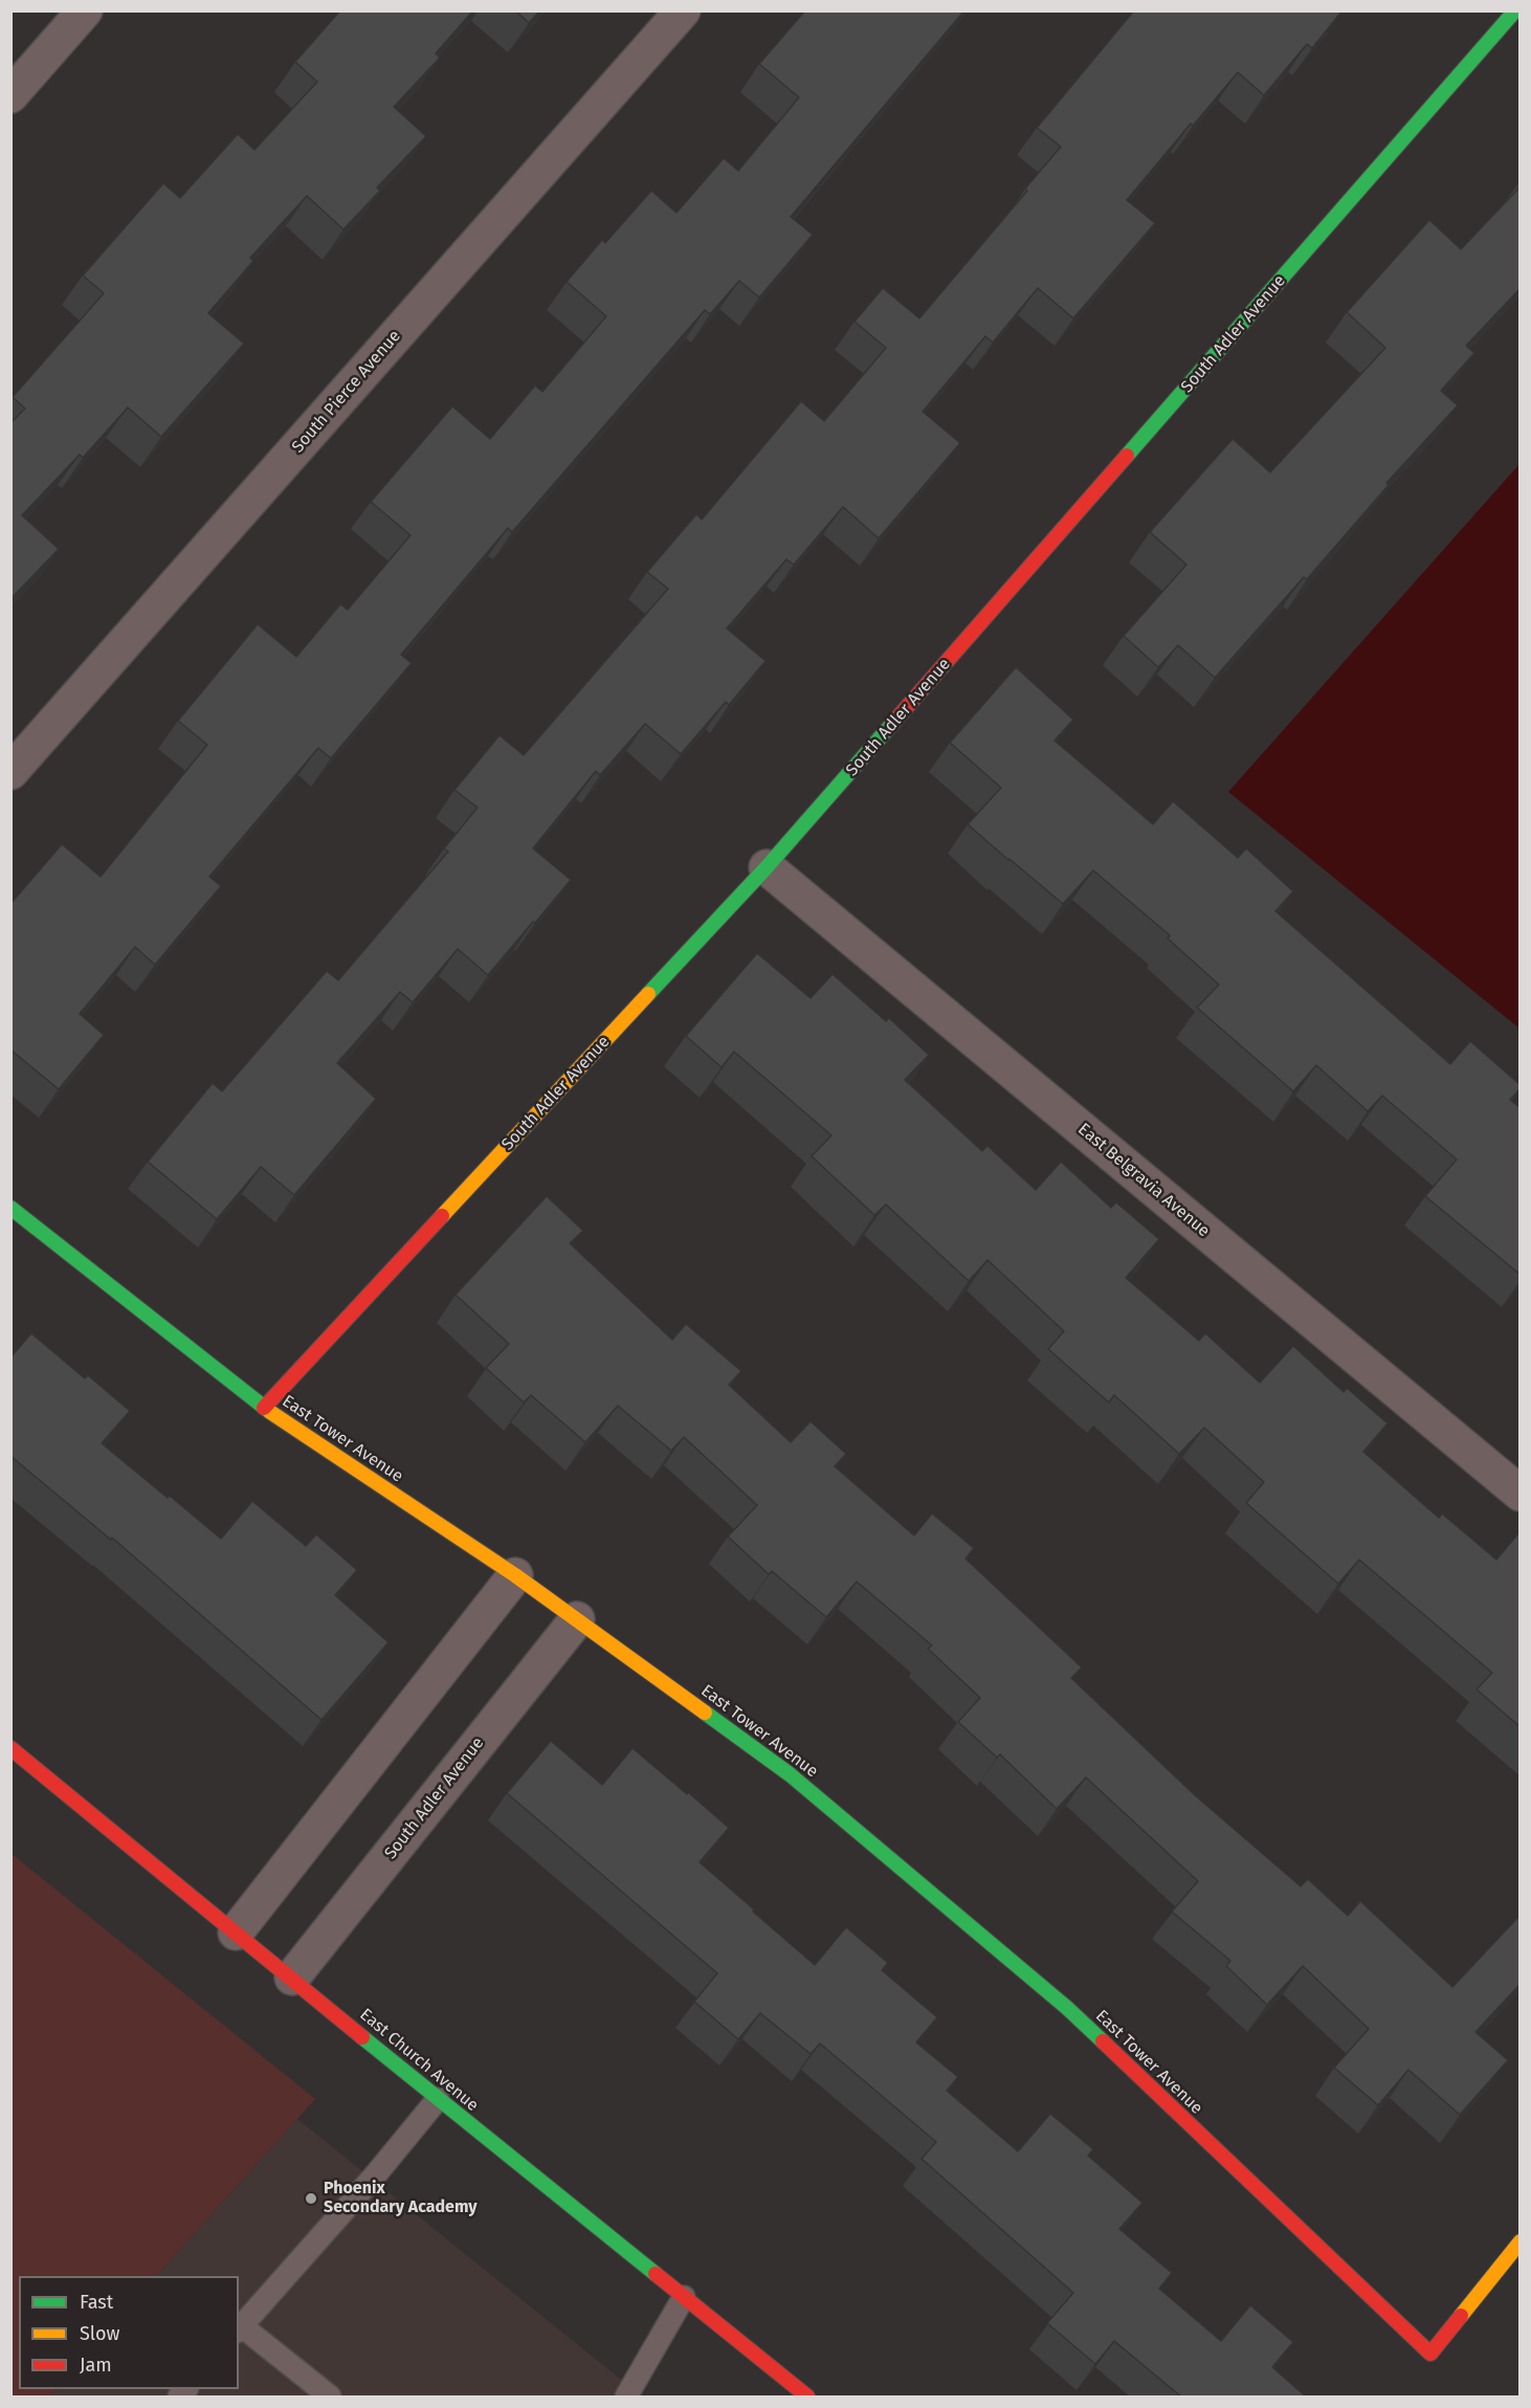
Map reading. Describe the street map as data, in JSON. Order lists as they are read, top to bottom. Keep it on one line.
{"streets":{"street":["South Adler Avenue","South Pierce Avenue","East Belgravia Avenue","East Tower Avenue","East Church Avenue"]},"crossings":[["South Adler Avenue","East Belgravia Avenue"],["South Adler Avenue","East Tower Avenue"],["South Adler Avenue","East Church Avenue"]],"places":["Phoenix Secondary Academy"],"legend":["Fast","Slow","Jam"]}
